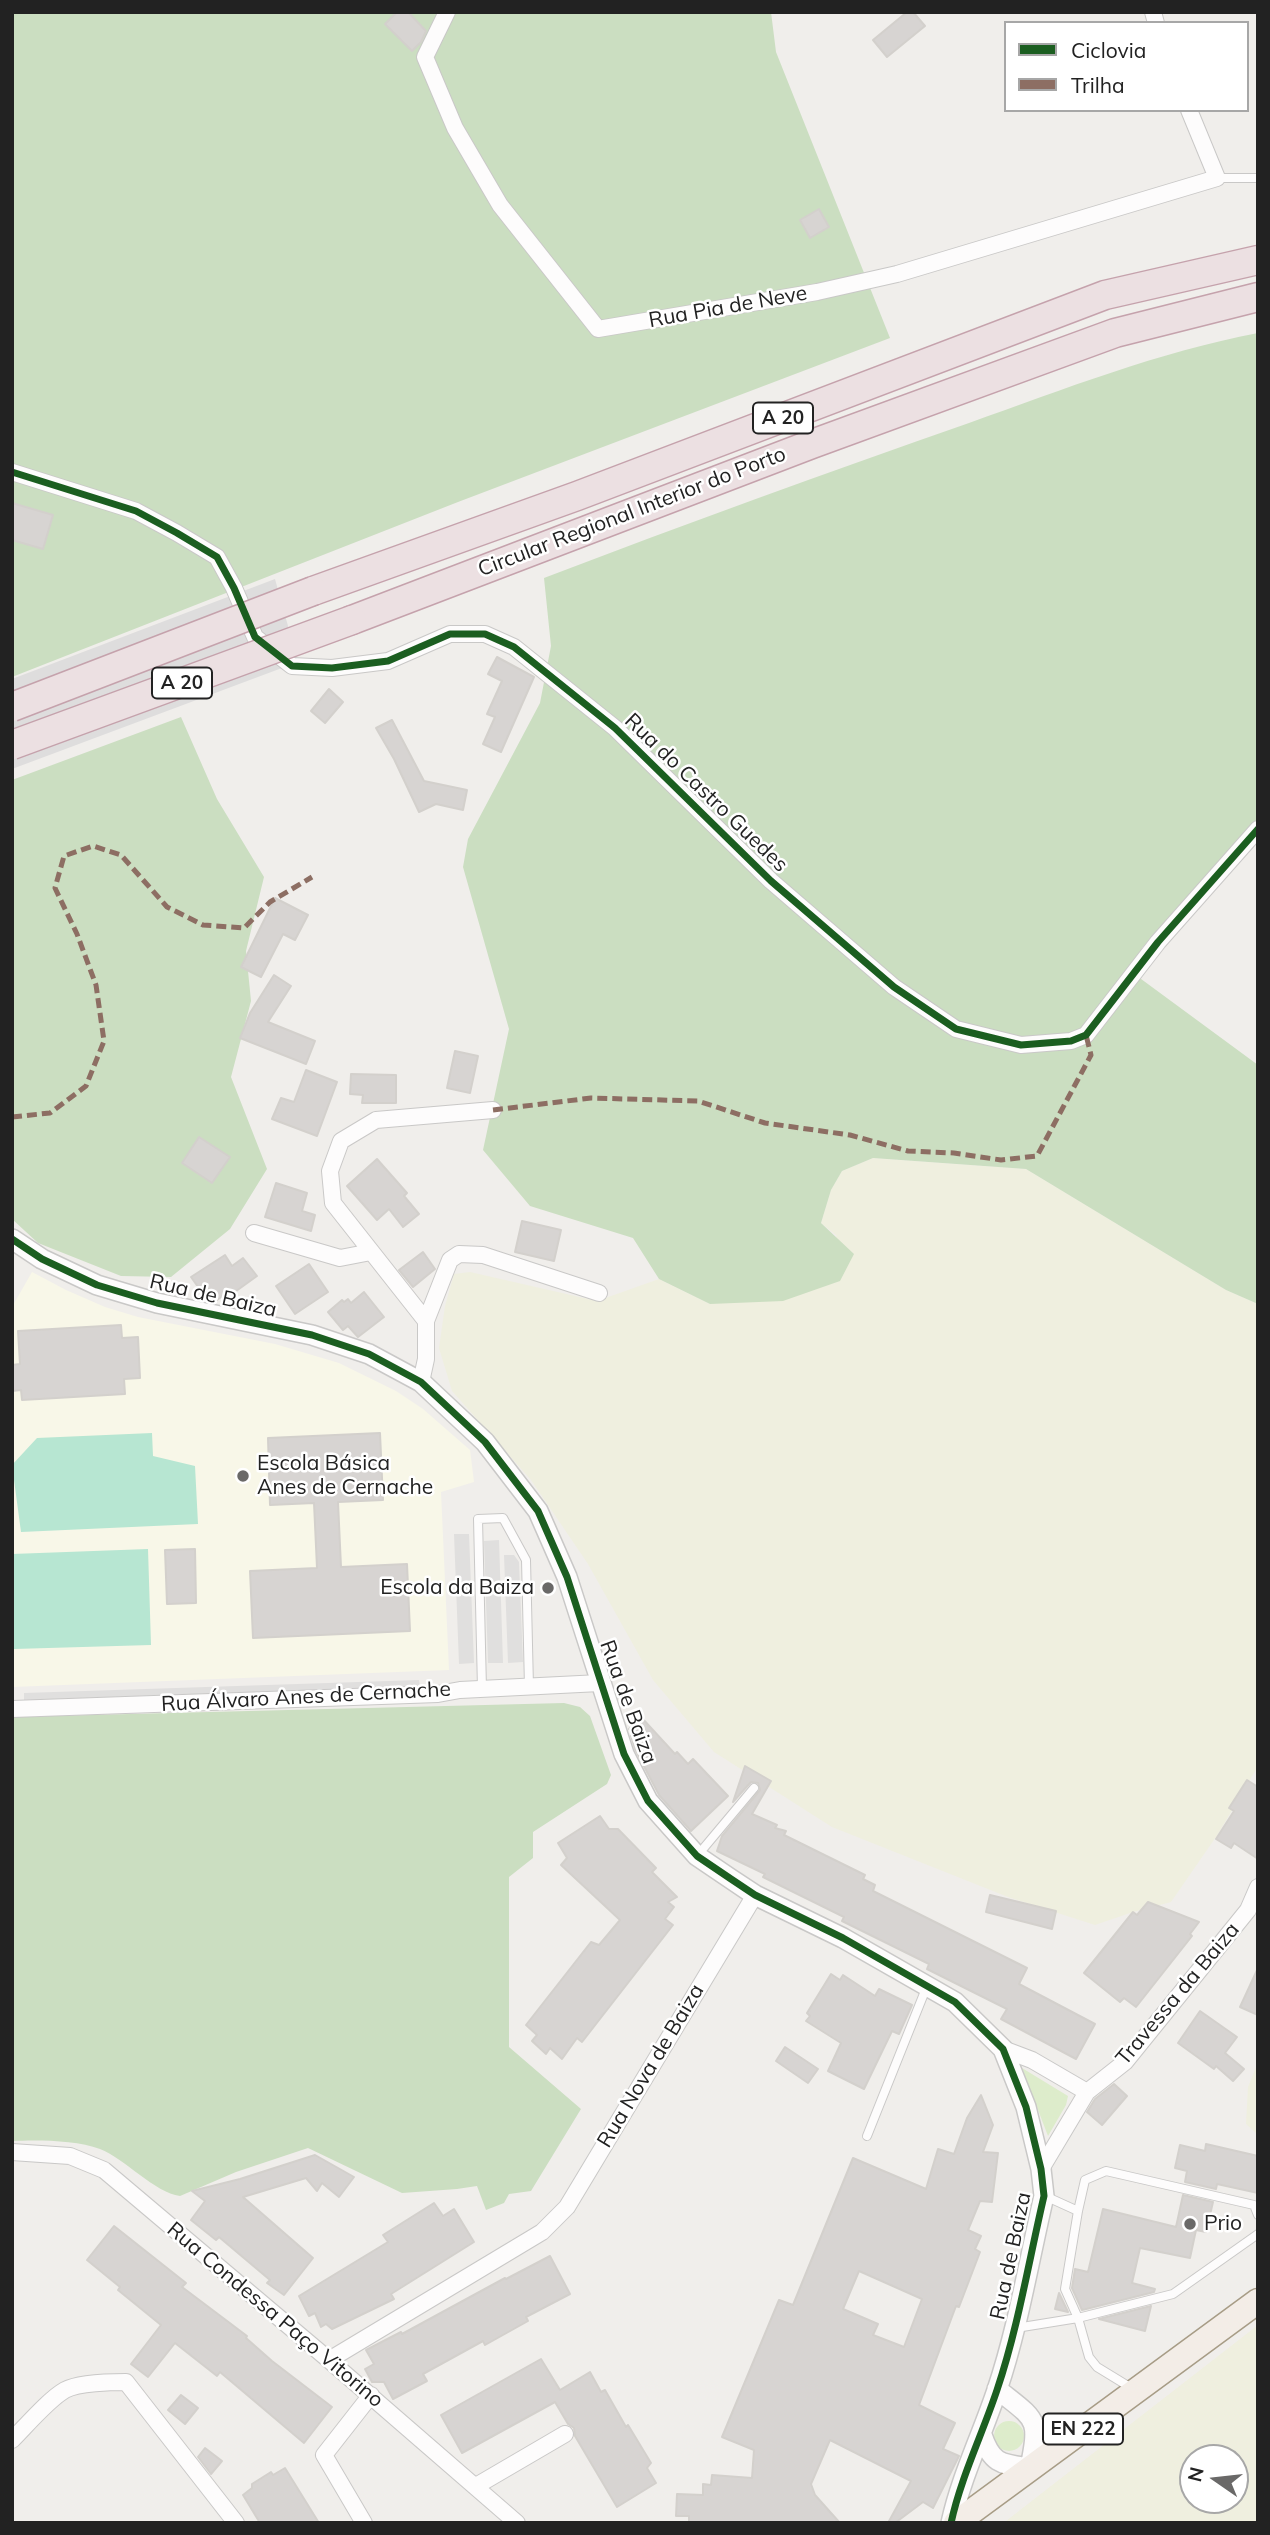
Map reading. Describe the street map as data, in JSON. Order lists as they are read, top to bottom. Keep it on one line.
{"streets":{"highway":["A 20","Circular Regional Interior do Porto"],"main road":["EN 222"],"street":["Rua Pia de Neve","Rua do Castro Guedes","Rua de Baiza","Rua Álvaro Anes de Cernache","Travessa da Baiza","Rua Nova de Baiza","Rua Condessa Paço Vitorino"]},"crossings":[["Rua de Baiza","Rua Álvaro Anes de Cernache"],["Rua de Baiza","Travessa da Baiza"],["Rua de Baiza","Rua Nova de Baiza"],["Rua de Baiza","EN 222"],["Rua Nova de Baiza","Rua Condessa Paço Vitorino"]],"places":["Escola Básica Anes de Cernache","Escola da Baiza","Prio"],"legend":["Ciclovia","Trilha"],"north":"left"}
